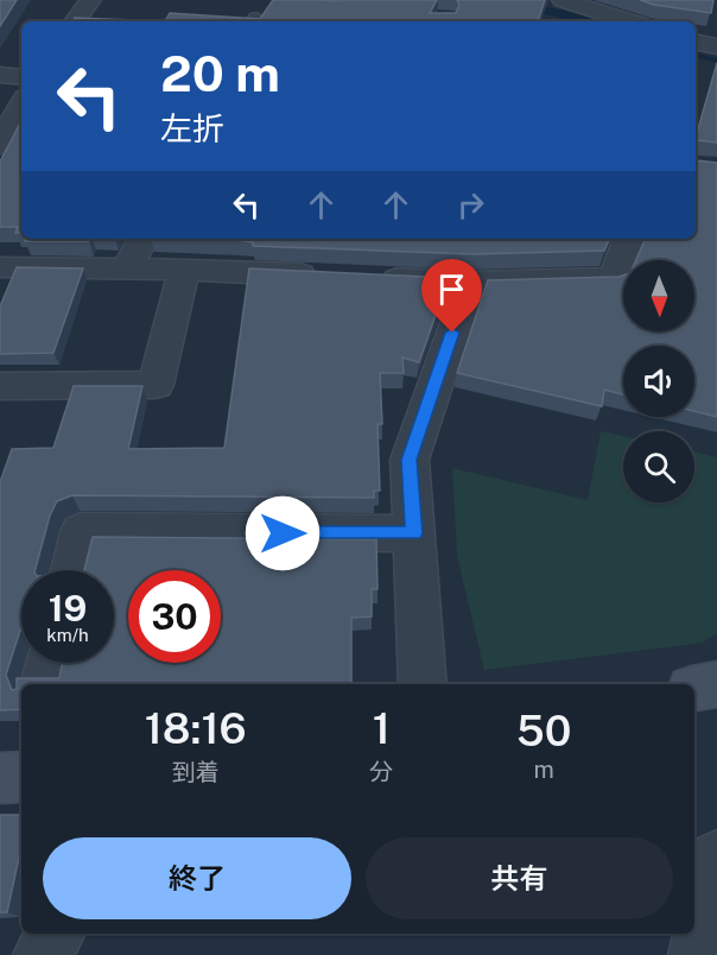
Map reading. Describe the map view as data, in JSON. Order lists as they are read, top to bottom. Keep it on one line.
{"north":"bottom","page":{"turn":["20 m","左折"],"speed":"19 km/h","limit":"30","eta":["18:16","到着","1","分","50","m"],"buttons":["終了","共有"]}}
